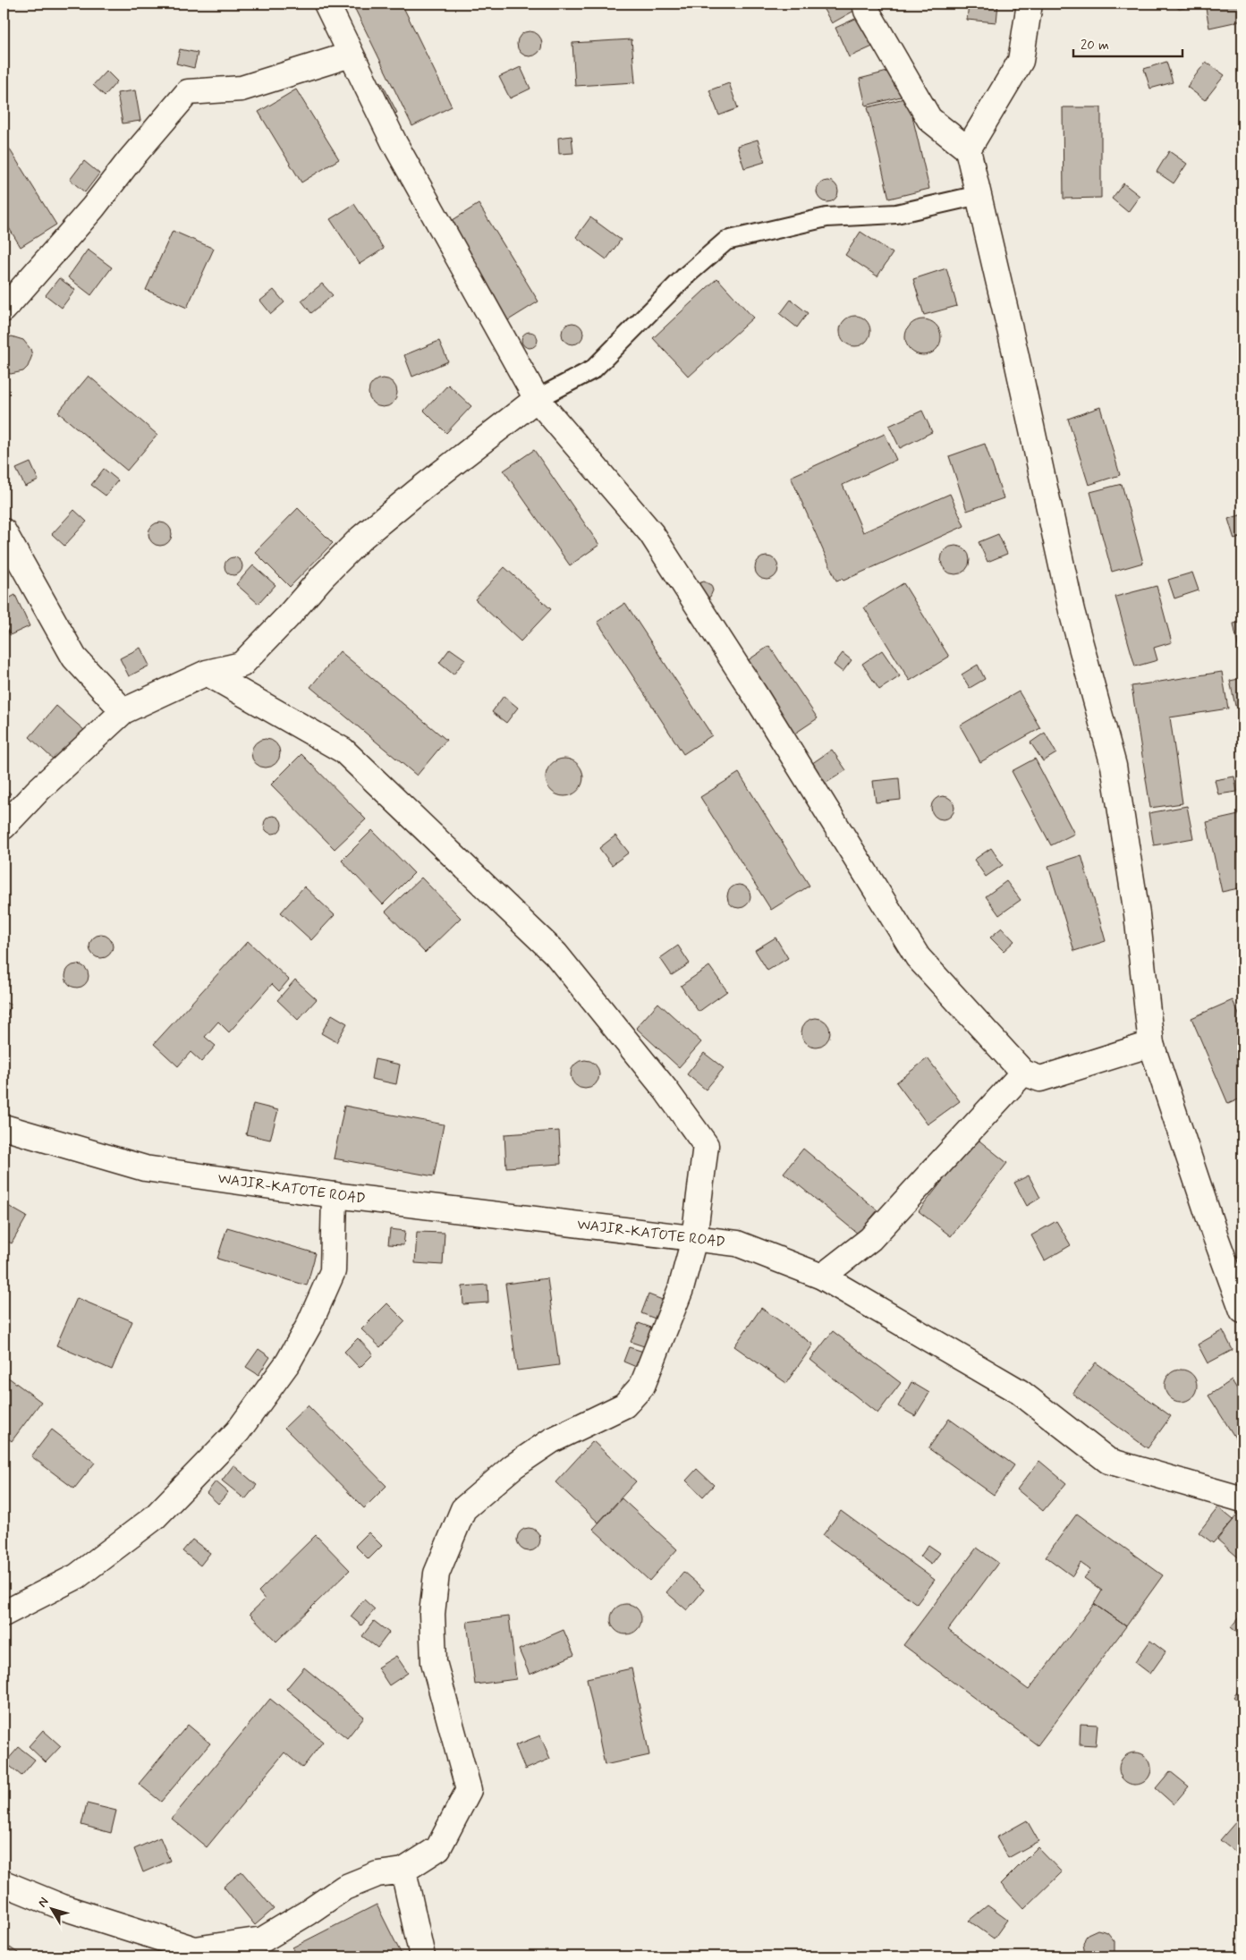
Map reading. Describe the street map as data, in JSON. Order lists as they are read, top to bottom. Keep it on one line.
{"streets":{"street":["WAJIR-KATOTE ROAD"]},"scale_bar":"20 m","north":"top left"}
